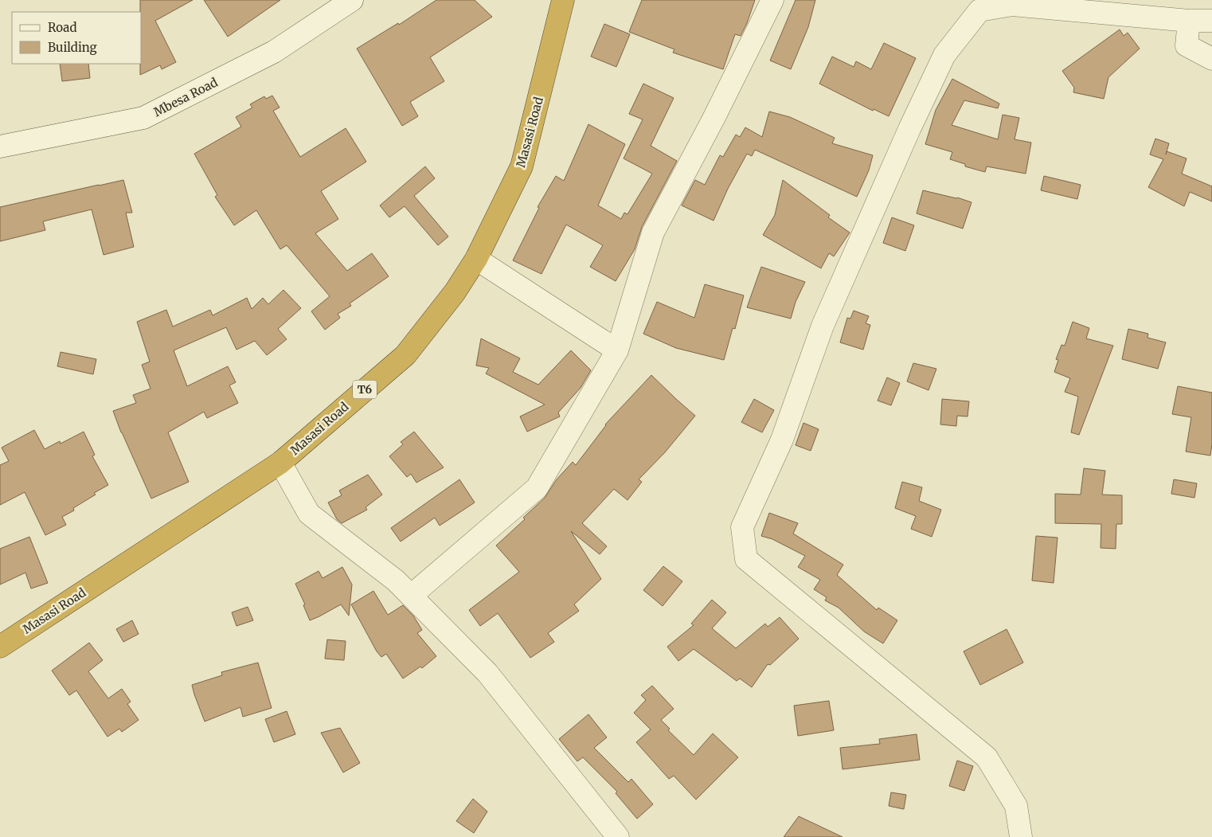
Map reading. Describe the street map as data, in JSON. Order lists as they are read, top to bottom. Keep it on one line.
{"streets":{"highway":["Masasi Road","T6"],"street":["Mbesa Road"]},"legend":["Road","Building"]}
